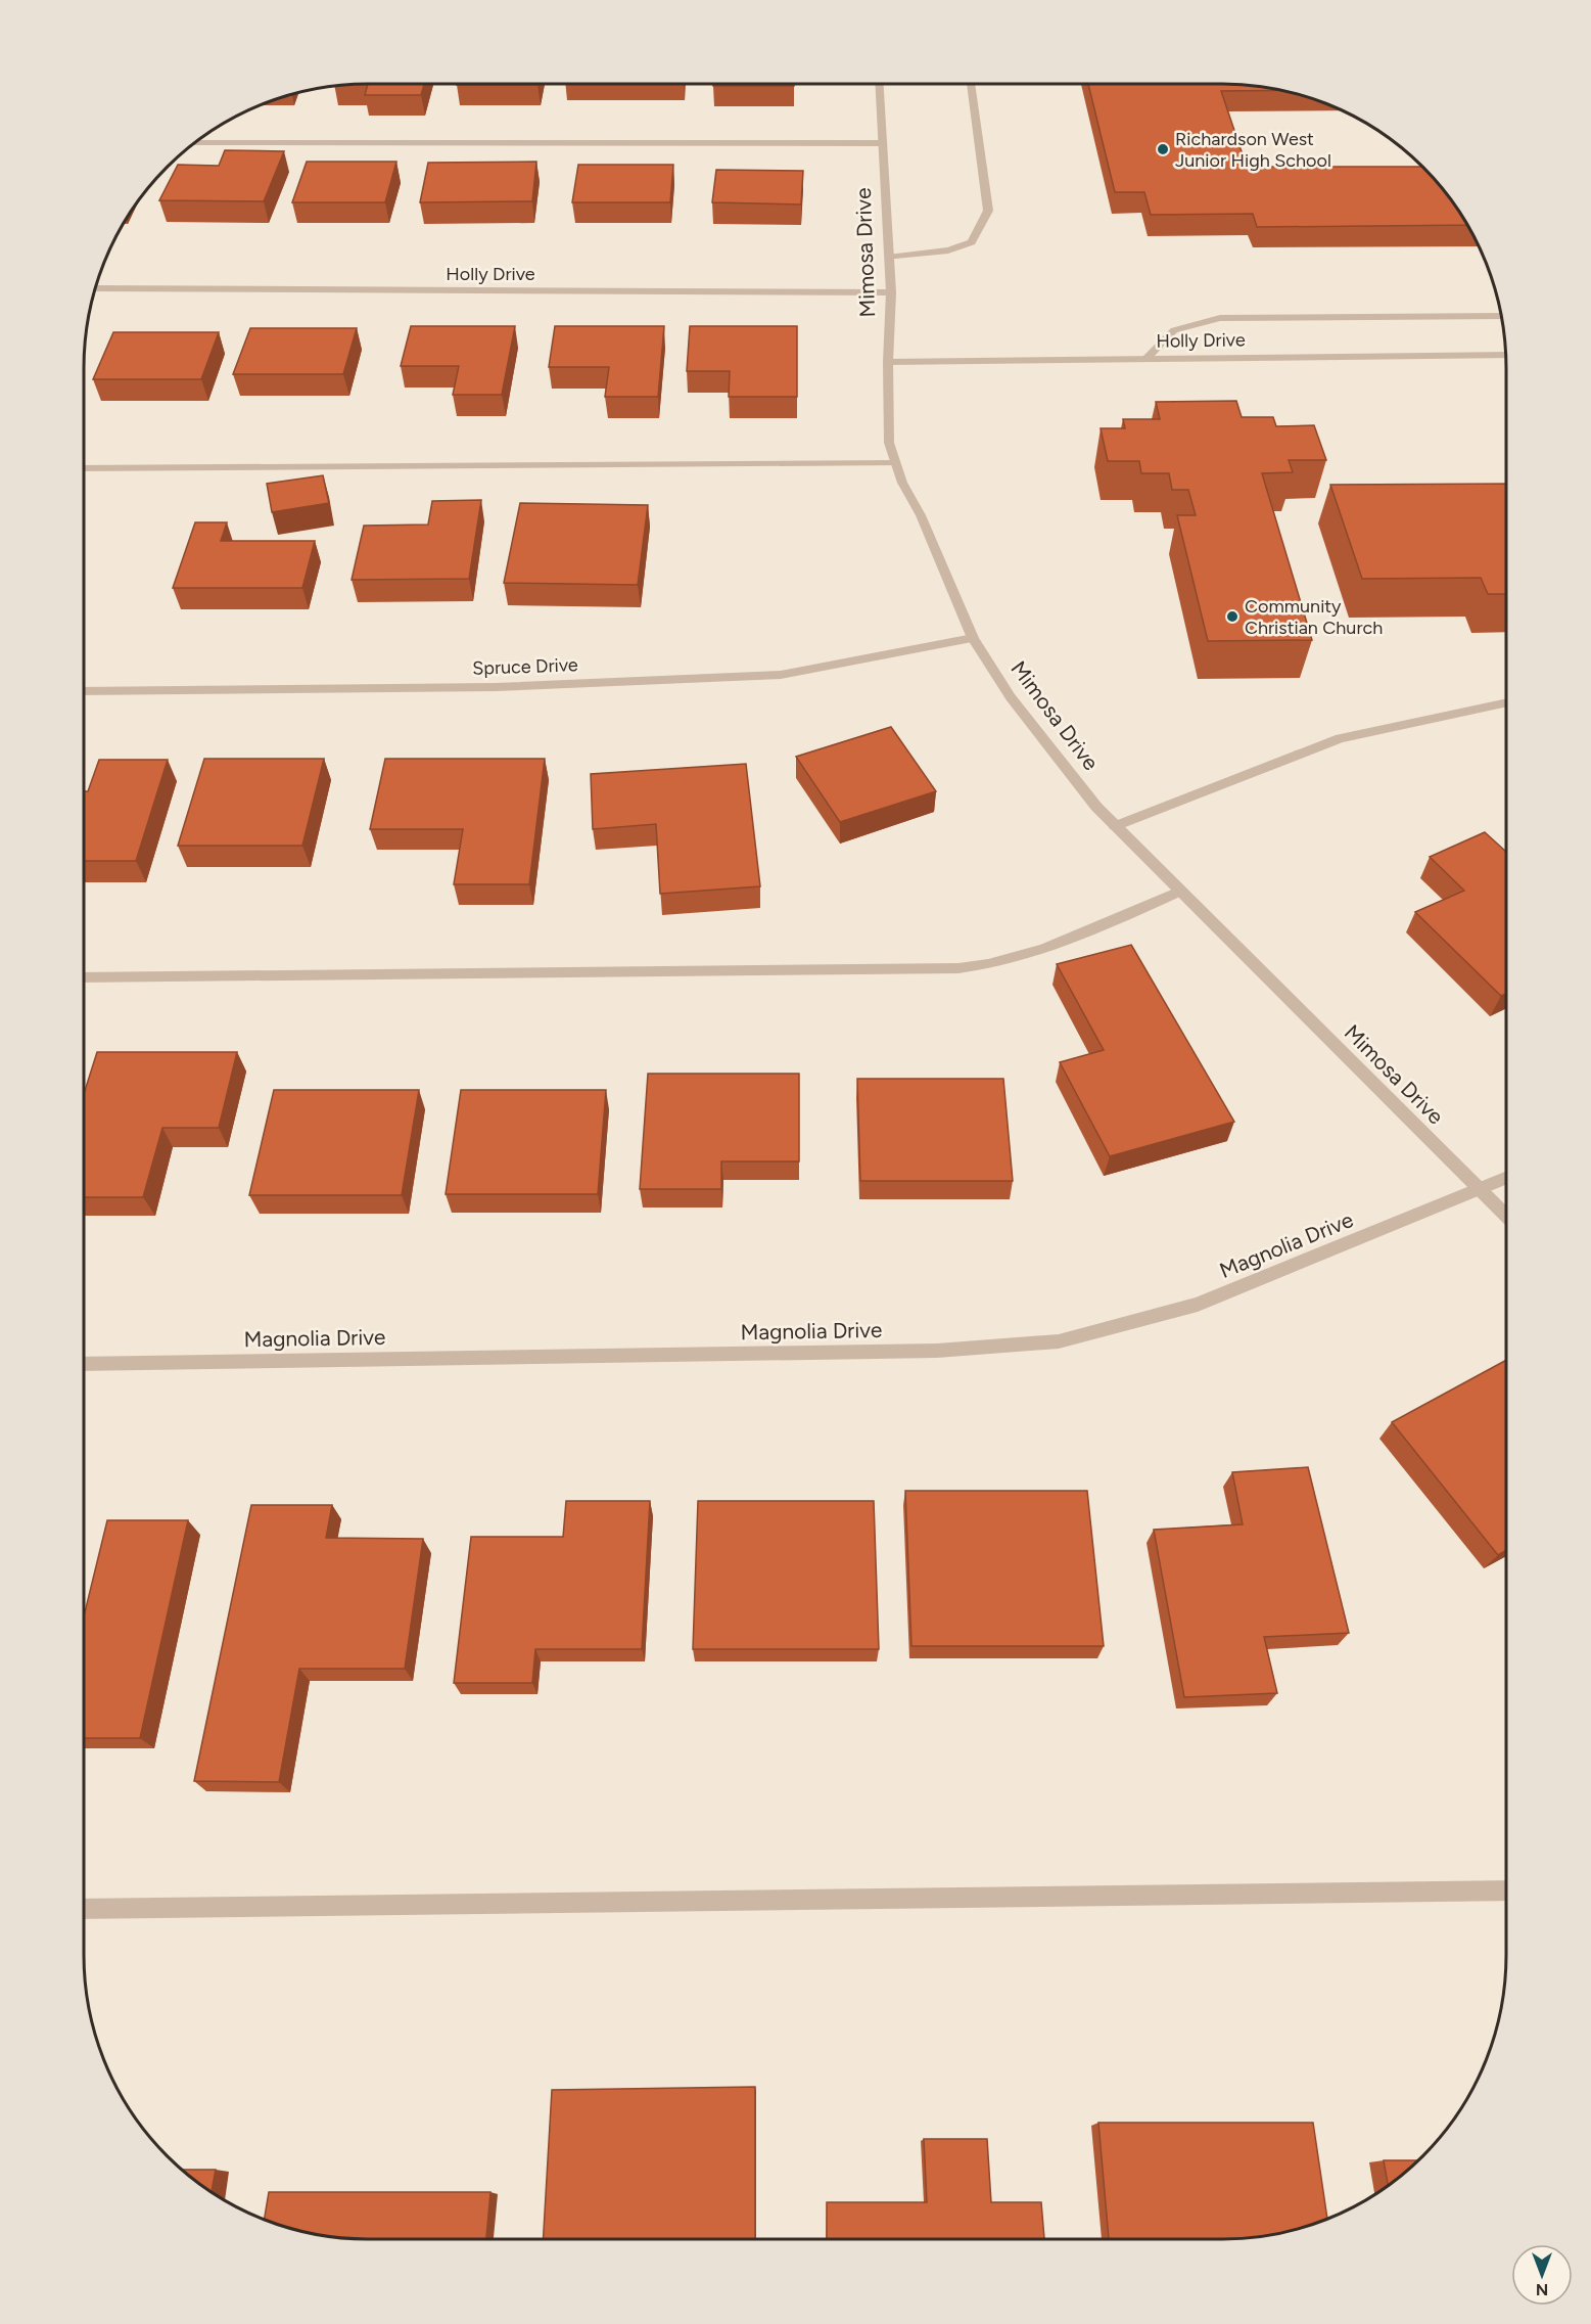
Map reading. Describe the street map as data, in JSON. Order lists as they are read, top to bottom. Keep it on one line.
{"streets":{"street":["Mimosa Drive","Holly Drive","Spruce Drive","Magnolia Drive"]},"crossings":[["Mimosa Drive","Holly Drive"],["Mimosa Drive","Spruce Drive"],["Mimosa Drive","Magnolia Drive"]],"places":["Richardson West Junior High School","Community Christian Church"],"north":"bottom"}
